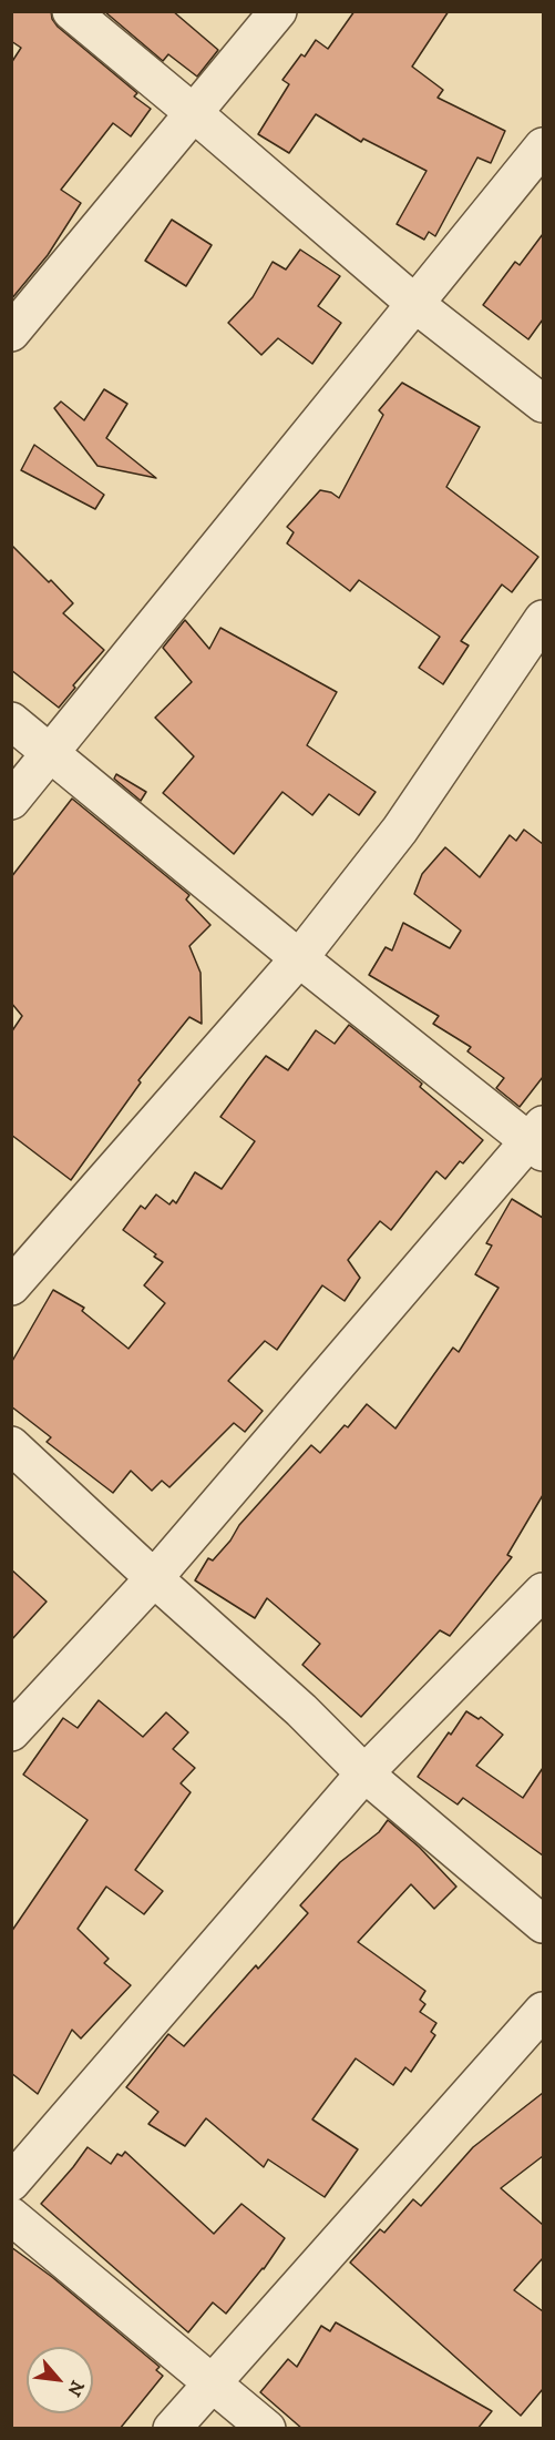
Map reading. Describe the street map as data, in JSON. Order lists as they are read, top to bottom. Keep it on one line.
{"north":"bottom right"}
